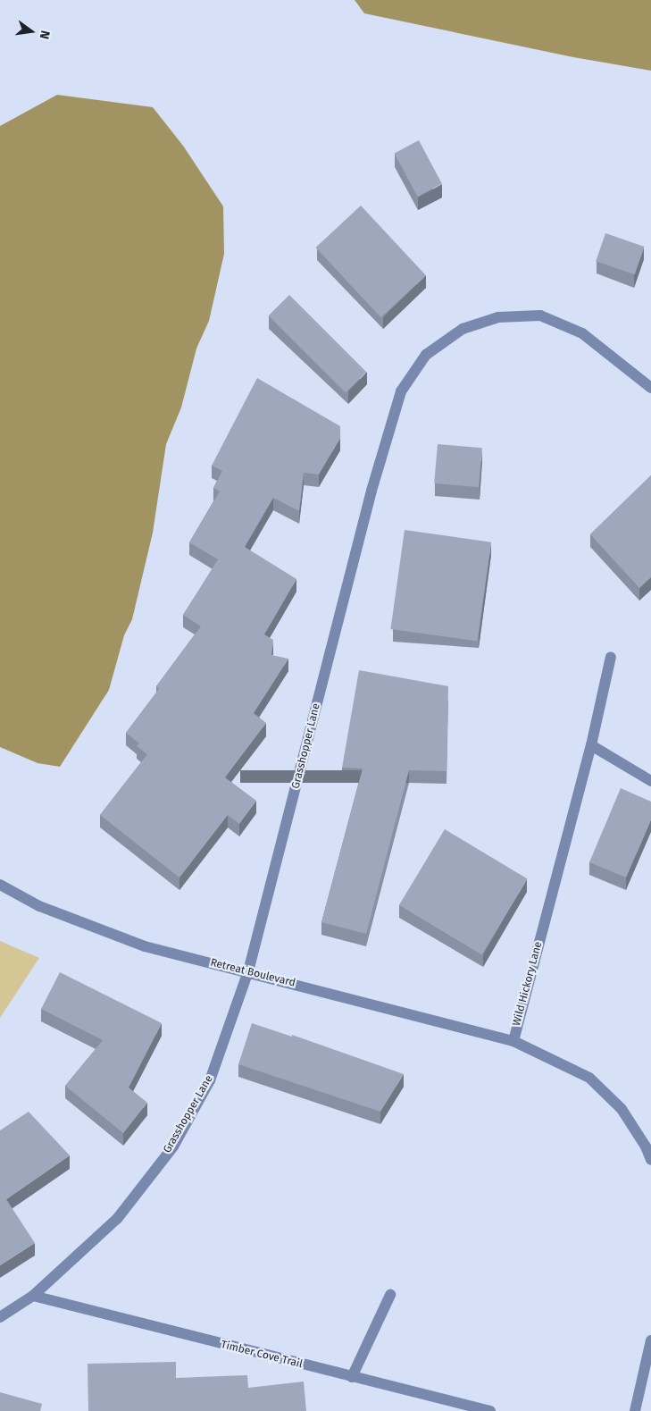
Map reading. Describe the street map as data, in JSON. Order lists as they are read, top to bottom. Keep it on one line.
{"streets":{"street":["Grasshopper Lane","Retreat Boulevard","Wild Hickory Lane","Timber Cove Trail"]},"crossings":[["Grasshopper Lane","Retreat Boulevard"],["Grasshopper Lane","Timber Cove Trail"],["Retreat Boulevard","Wild Hickory Lane"]],"north":"right"}
